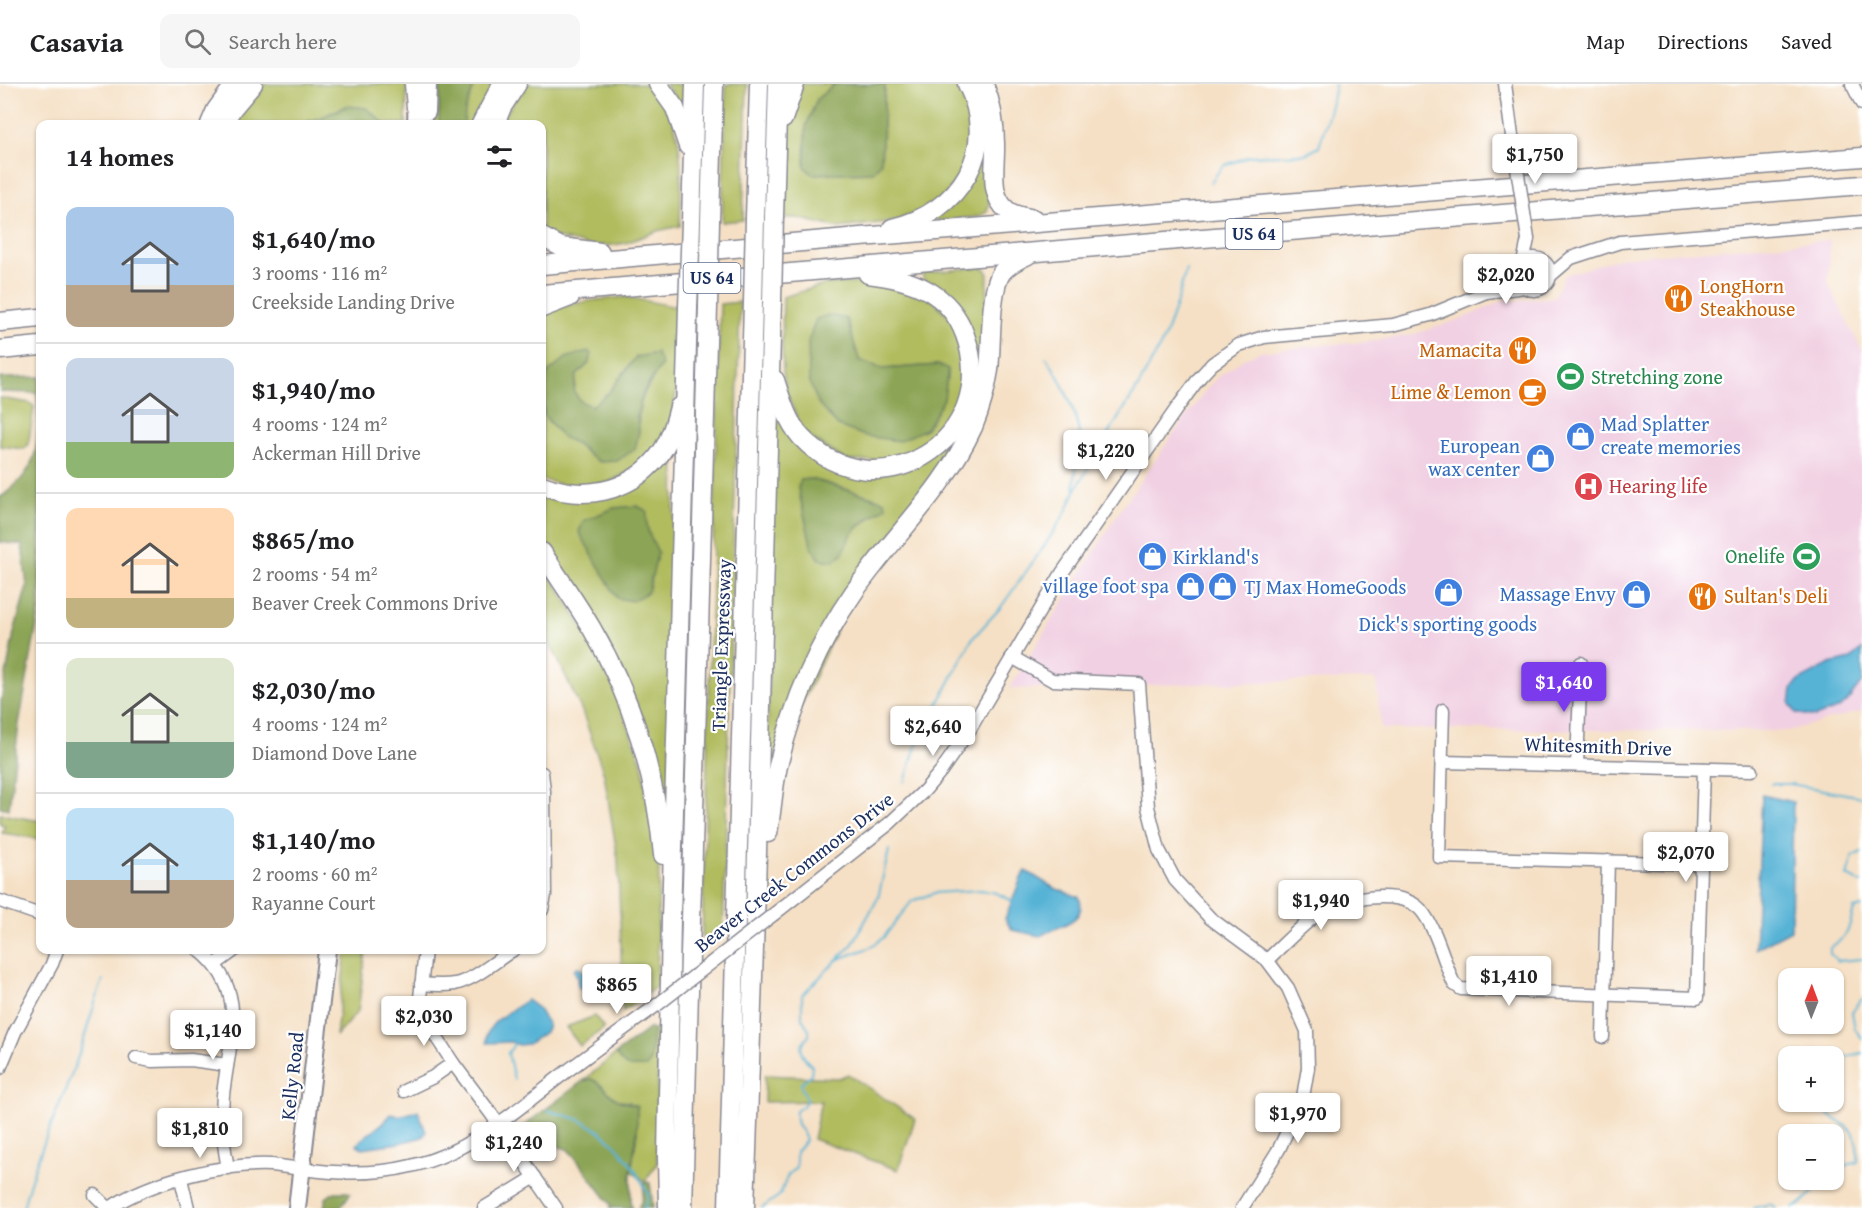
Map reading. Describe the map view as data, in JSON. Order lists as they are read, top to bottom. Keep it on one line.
{"streets":{"highway":["US 64","Triangle Expressway"],"main road":["Kelly Road"],"street":["Whitesmith Drive","Beaver Creek Commons Drive"]},"crossings":[["Beaver Creek Commons Drive","Kelly Road"]],"places":{"restaurant":["LongHorn Steakhouse","Mamacita","Sultan's Deli"],"sports":["Stretching zone","Onelife"],"cafe":["Lime & Lemon"],"shop":["Mad Splatter create memories","European wax center","Kirkland's","village foot spa","TJ Max HomeGoods","Dick's sporting goods","Massage Envy"],"hospital":["Hearing life"]},"north":"top","page":{"header":"Casavia","search":"Search here","nav":["Map","Directions","Saved"],"heading":"14 homes","price":["$1,750","$2,020","$1,220","$1,640","$2,640","$2,070","$1,940","$1,410","$865","$2,030","$1,140","$1,970","$1,810","$1,240"],"list":[{"name":"$1,640/mo","note":"3 rooms · 116 m² · Creekside Landing Drive"},{"name":"$1,940/mo","note":"4 rooms · 124 m² · Ackerman Hill Drive"},{"name":"$865/mo","note":"2 rooms · 54 m² · Beaver Creek Commons Drive"},{"name":"$2,030/mo","note":"4 rooms · 124 m² · Diamond Dove Lane"},{"name":"$1,140/mo","note":"2 rooms · 60 m² · Rayanne Court"}],"map_buttons":["+","−"]}}
